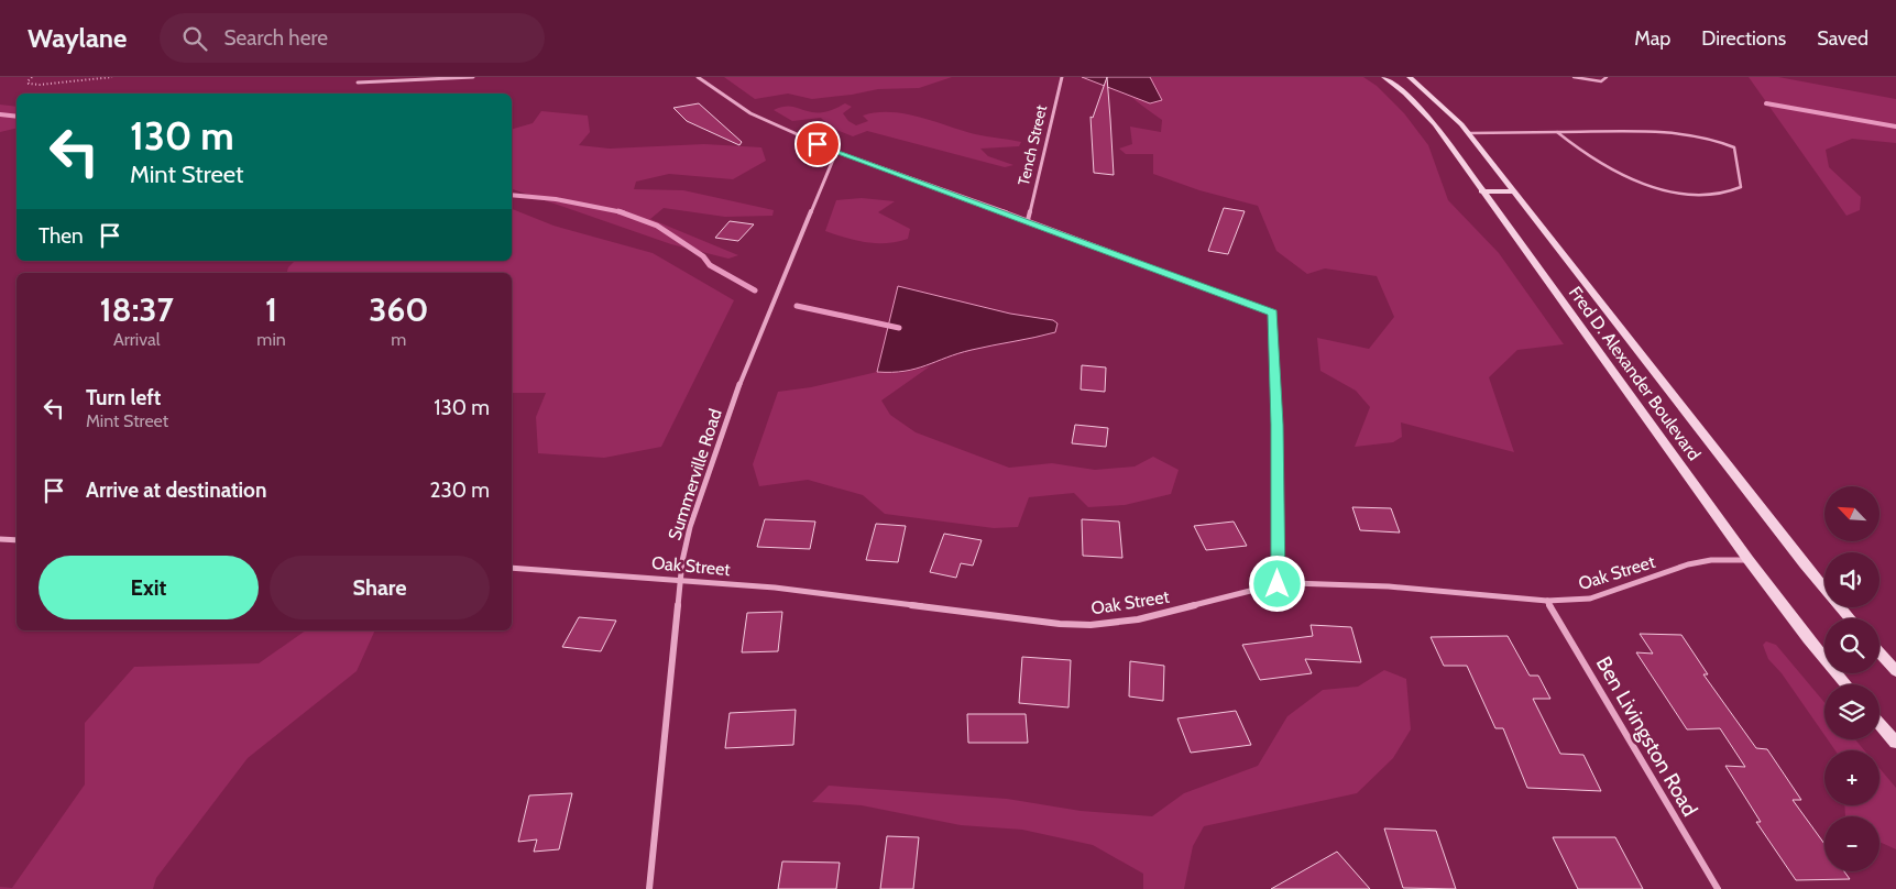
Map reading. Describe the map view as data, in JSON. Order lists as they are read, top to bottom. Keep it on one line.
{"streets":{"main road":["Fred D. Alexander Boulevard"],"street":["Tench Street","Summerville Road","Oak Street","Ben Livingston Road"]},"crossings":[["Fred D. Alexander Boulevard","Oak Street"],["Summerville Road","Oak Street"],["Oak Street","Ben Livingston Road"]],"north":"top left","page":{"header":"Waylane","search":"Search here","nav":["Map","Directions","Saved"],"turn":["130 m","Mint Street"],"then":"Then","eta":["18:37","Arrival","1","min","360","m"],"list":[{"name":"Turn left","note":"Mint Street","value":"130 m"},{"name":"Arrive at destination","value":"230 m"}],"map_buttons":["+","−"],"buttons":["Exit","Share"]}}
